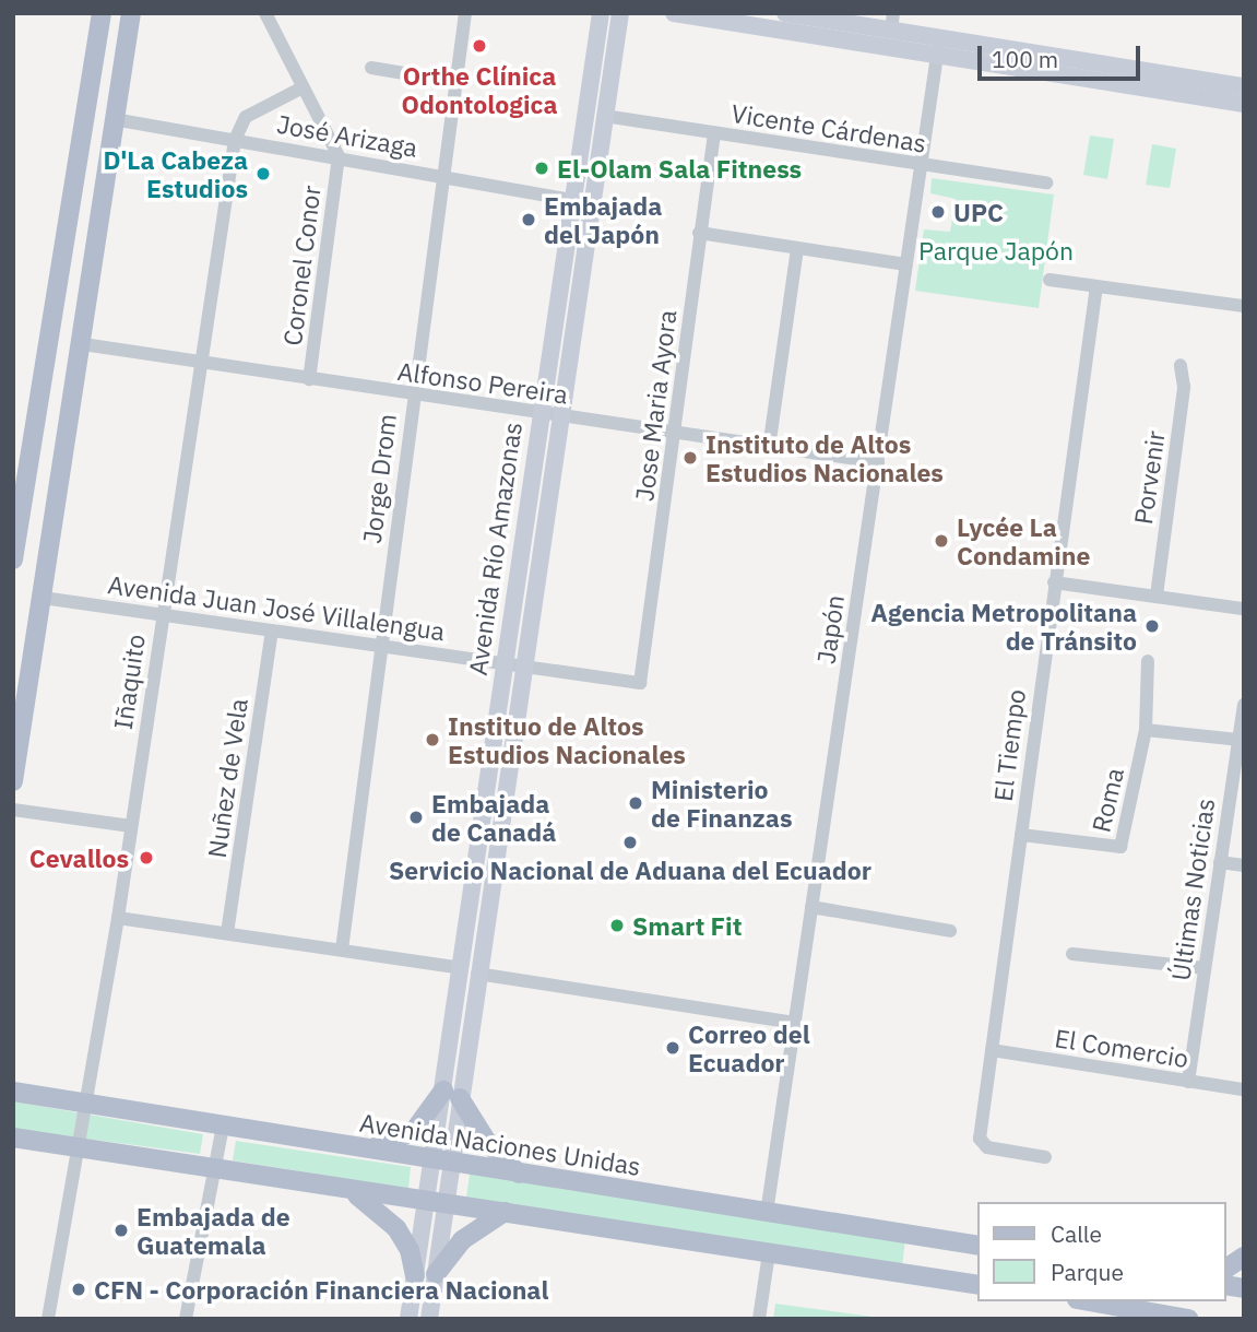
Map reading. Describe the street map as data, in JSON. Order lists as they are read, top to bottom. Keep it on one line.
{"streets":{"main road":["Avenida Río Amazonas","Avenida Naciones Unidas"],"street":["Vicente Cárdenas","José Arizaga","Coronel Conor","Alfonso Pereira","Jose Maria Ayora","Porvenir","Jorge Drom","Avenida Juan José Villalengua","Japón","Iñaquito","El Tiempo","Nuñez de Vela","Roma","Últimas Noticias","El Comercio"]},"crossings":[["Vicente Cárdenas","Jose Maria Ayora"],["Vicente Cárdenas","Avenida Río Amazonas"],["Vicente Cárdenas","Japón"],["José Arizaga","Coronel Conor"],["José Arizaga","Jorge Drom"],["José Arizaga","Avenida Río Amazonas"],["José Arizaga","Iñaquito"],["Coronel Conor","Alfonso Pereira"],["Alfonso Pereira","Jose Maria Ayora"],["Alfonso Pereira","Jorge Drom"],["Alfonso Pereira","Avenida Río Amazonas"],["Alfonso Pereira","Japón"],["Alfonso Pereira","Iñaquito"],["Jose Maria Ayora","Avenida Juan José Villalengua"],["Jorge Drom","Avenida Juan José Villalengua"],["Avenida Río Amazonas","Avenida Juan José Villalengua"],["Avenida Río Amazonas","Avenida Naciones Unidas"],["Avenida Juan José Villalengua","Iñaquito"],["Avenida Juan José Villalengua","Nuñez de Vela"],["Japón","Avenida Naciones Unidas"],["Iñaquito","Avenida Naciones Unidas"],["El Tiempo","Roma"],["El Tiempo","El Comercio"],["Últimas Noticias","El Comercio"]],"parks":["Parque Japón"],"places":["Orthe Clínica Odontologica","El-Olam Sala Fitness","D'La Cabeza Estudios","UPC","Embajada del Japón","Instituto de Altos Estudios Nacionales","Lycée La Condamine","Agencia Metropolitana de Tránsito","Instituo de Altos Estudios Nacionales","Ministerio de Finanzas","Embajada de Canadá","Servicio Nacional de Aduana del Ecuador","Cevallos","Smart Fit","Correo del Ecuador","Embajada de Guatemala","CFN - Corporación Financiera Nacional"],"legend":["Calle","Parque"],"scale_bar":"100 m"}
